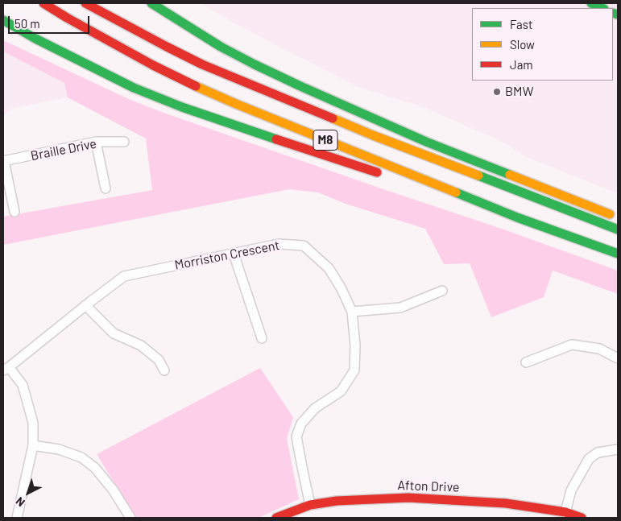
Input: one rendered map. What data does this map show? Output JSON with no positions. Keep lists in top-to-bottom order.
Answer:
{
  "streets": {
    "main road": ["M8", "Afton Drive"],
    "street": ["Braille Drive", "Morriston Crescent"]
  },
  "crossings": [
    ["Morriston Crescent", "Afton Drive"]
  ],
  "places": ["BMW"],
  "legend": ["Fast", "Slow", "Jam"],
  "scale_bar": "50 m",
  "north": "bottom left"
}
